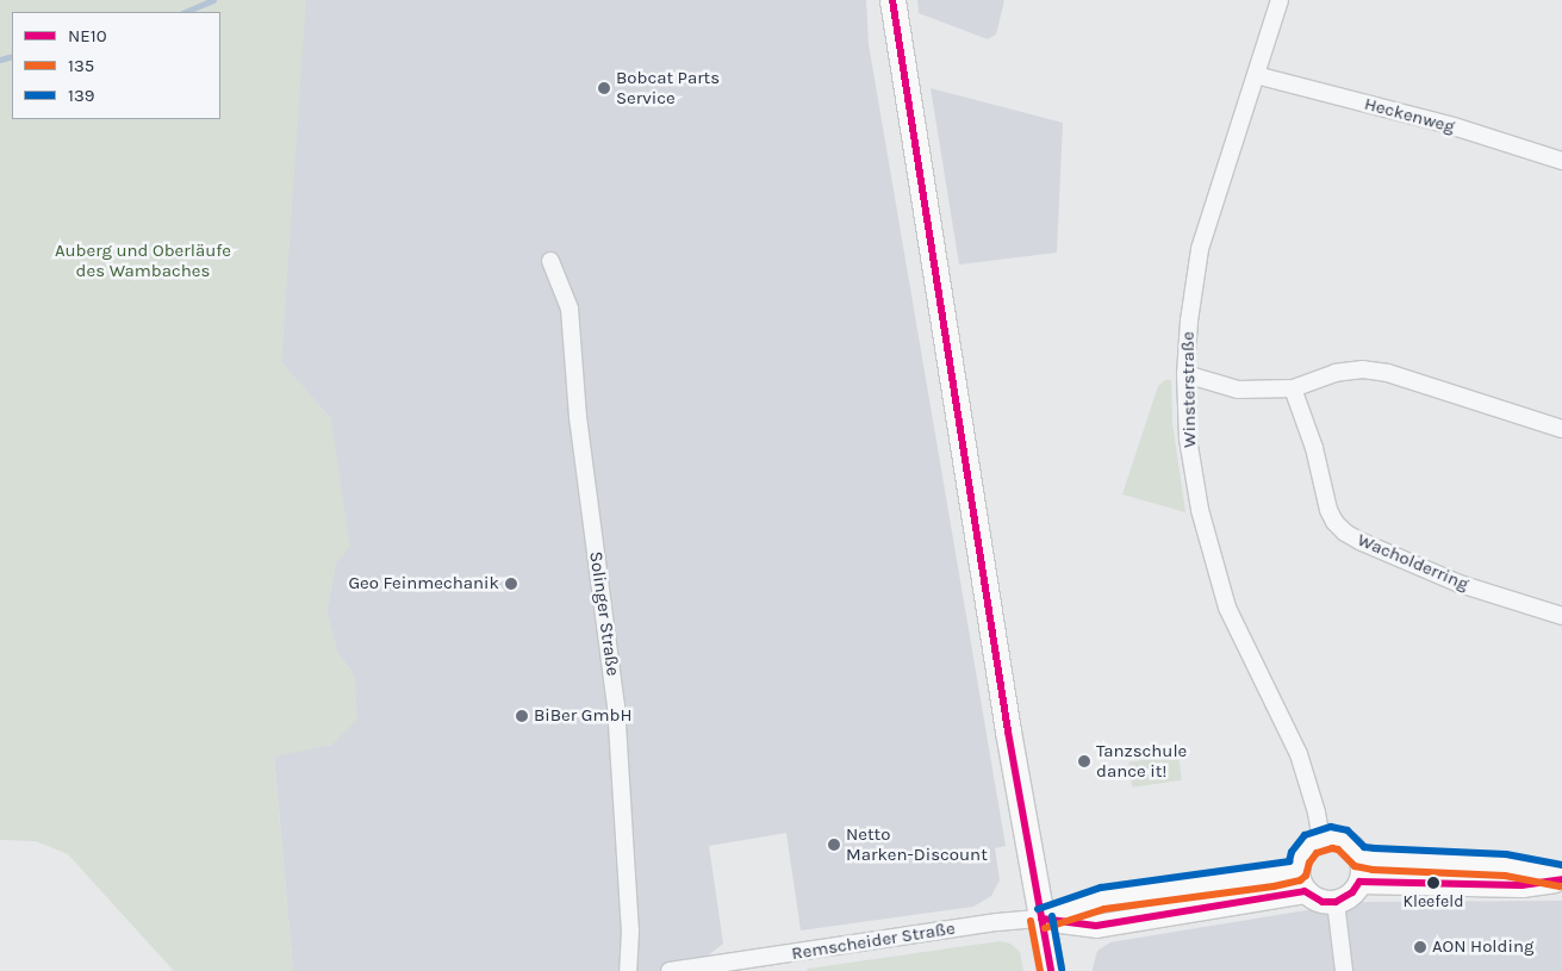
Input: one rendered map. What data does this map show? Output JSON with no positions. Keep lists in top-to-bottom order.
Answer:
{
  "streets": {
    "street": [
      "Heckenweg",
      "Winsterstraße",
      "Wacholderring",
      "Solinger Straße",
      "Remscheider Straße"
    ]
  },
  "crossings": [
    ["Heckenweg", "Winsterstraße"]
  ],
  "parks": ["Auberg und Oberläufe des Wambaches"],
  "places": [
    "Bobcat Parts Service",
    "Geo Feinmechanik",
    "BiBer GmbH",
    "Tanzschule dance it!",
    "Netto Marken-Discount",
    "Kleefeld",
    "AON Holding"
  ],
  "lines": ["transit line NE10", "transit line 139", "transit line 135"],
  "legend": ["NE10", "135", "139"]
}
